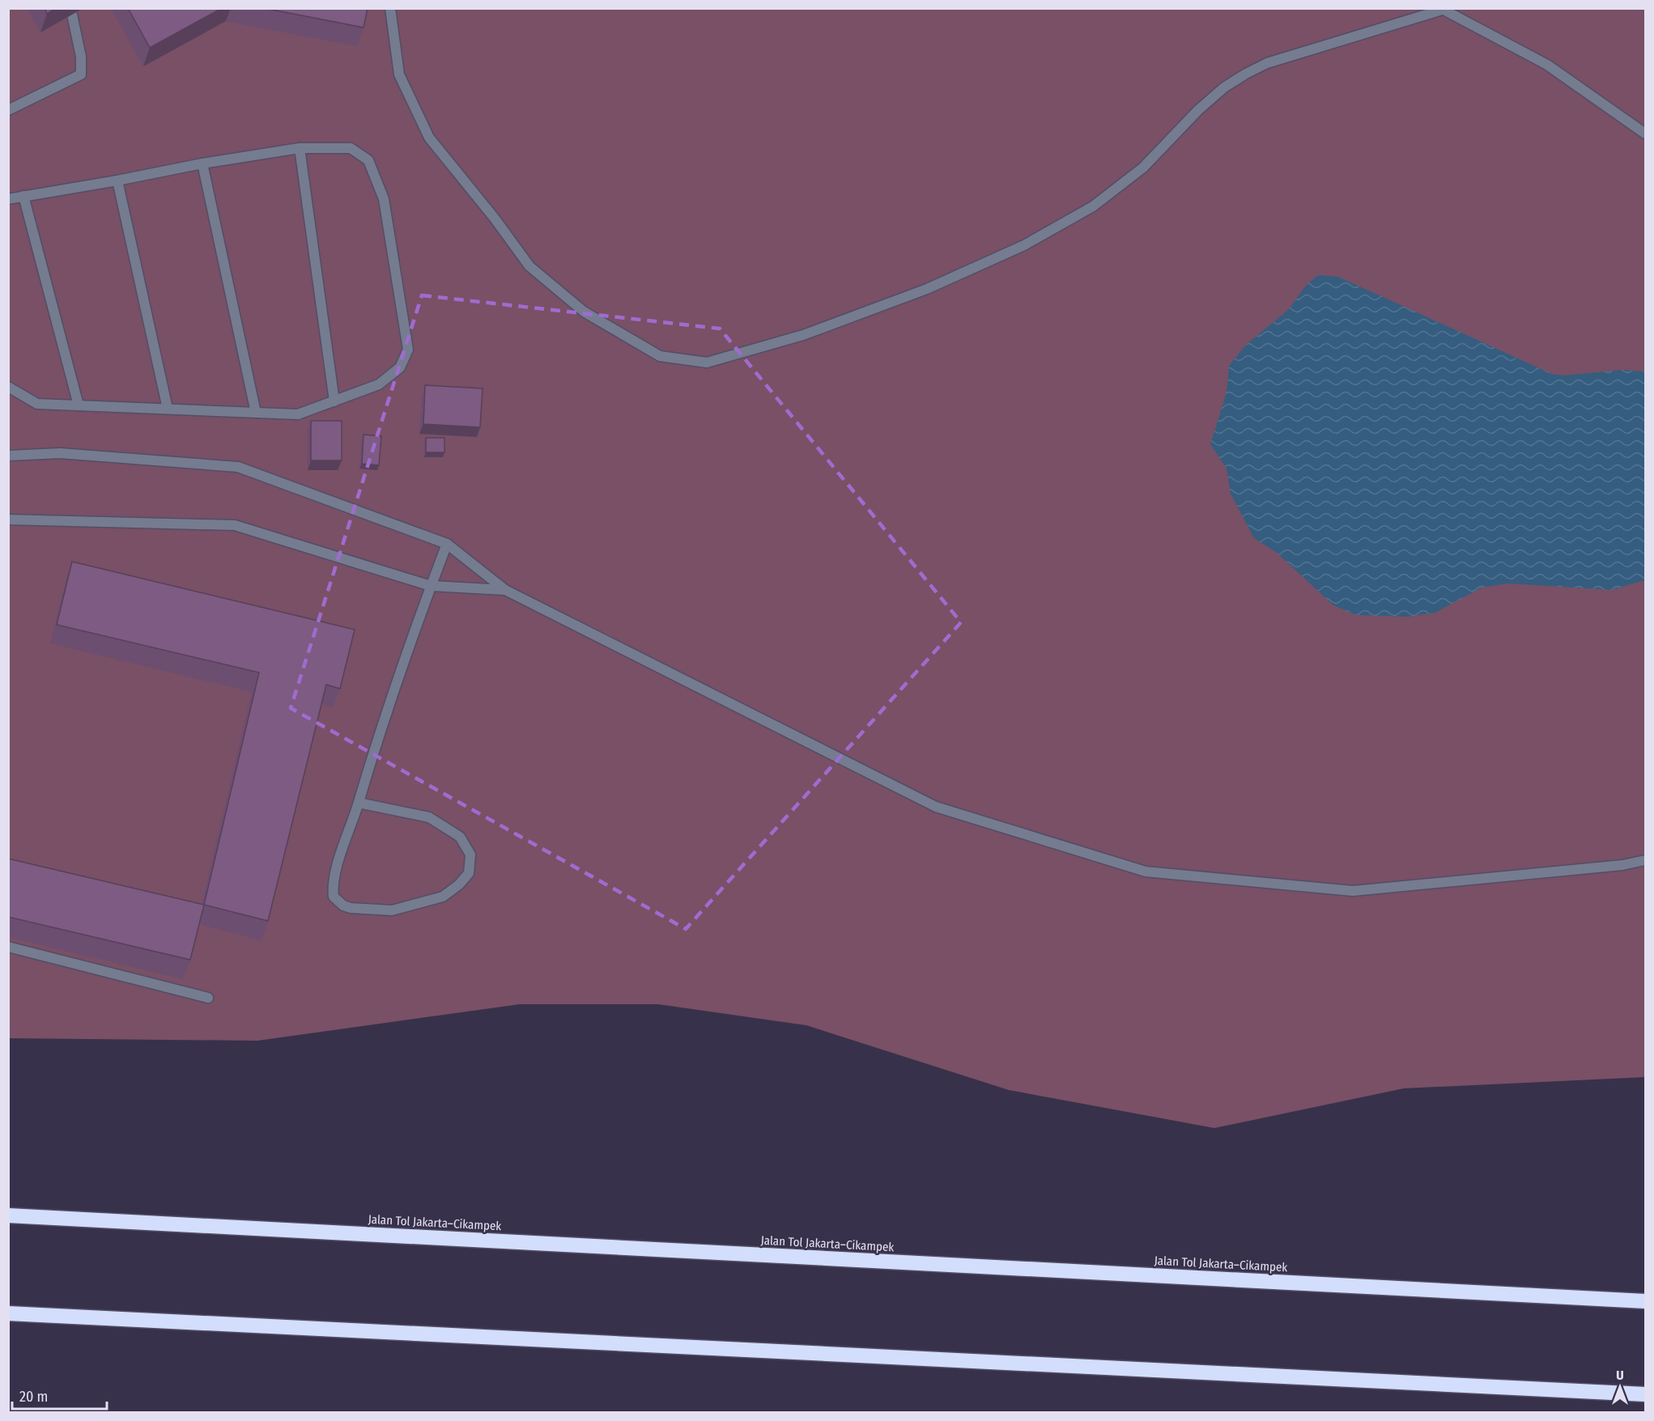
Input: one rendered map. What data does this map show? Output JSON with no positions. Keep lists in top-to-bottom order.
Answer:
{
  "streets": {
    "highway": ["Jalan Tol Jakarta–Cikampek"]
  },
  "scale_bar": "20 m",
  "north": "top"
}
